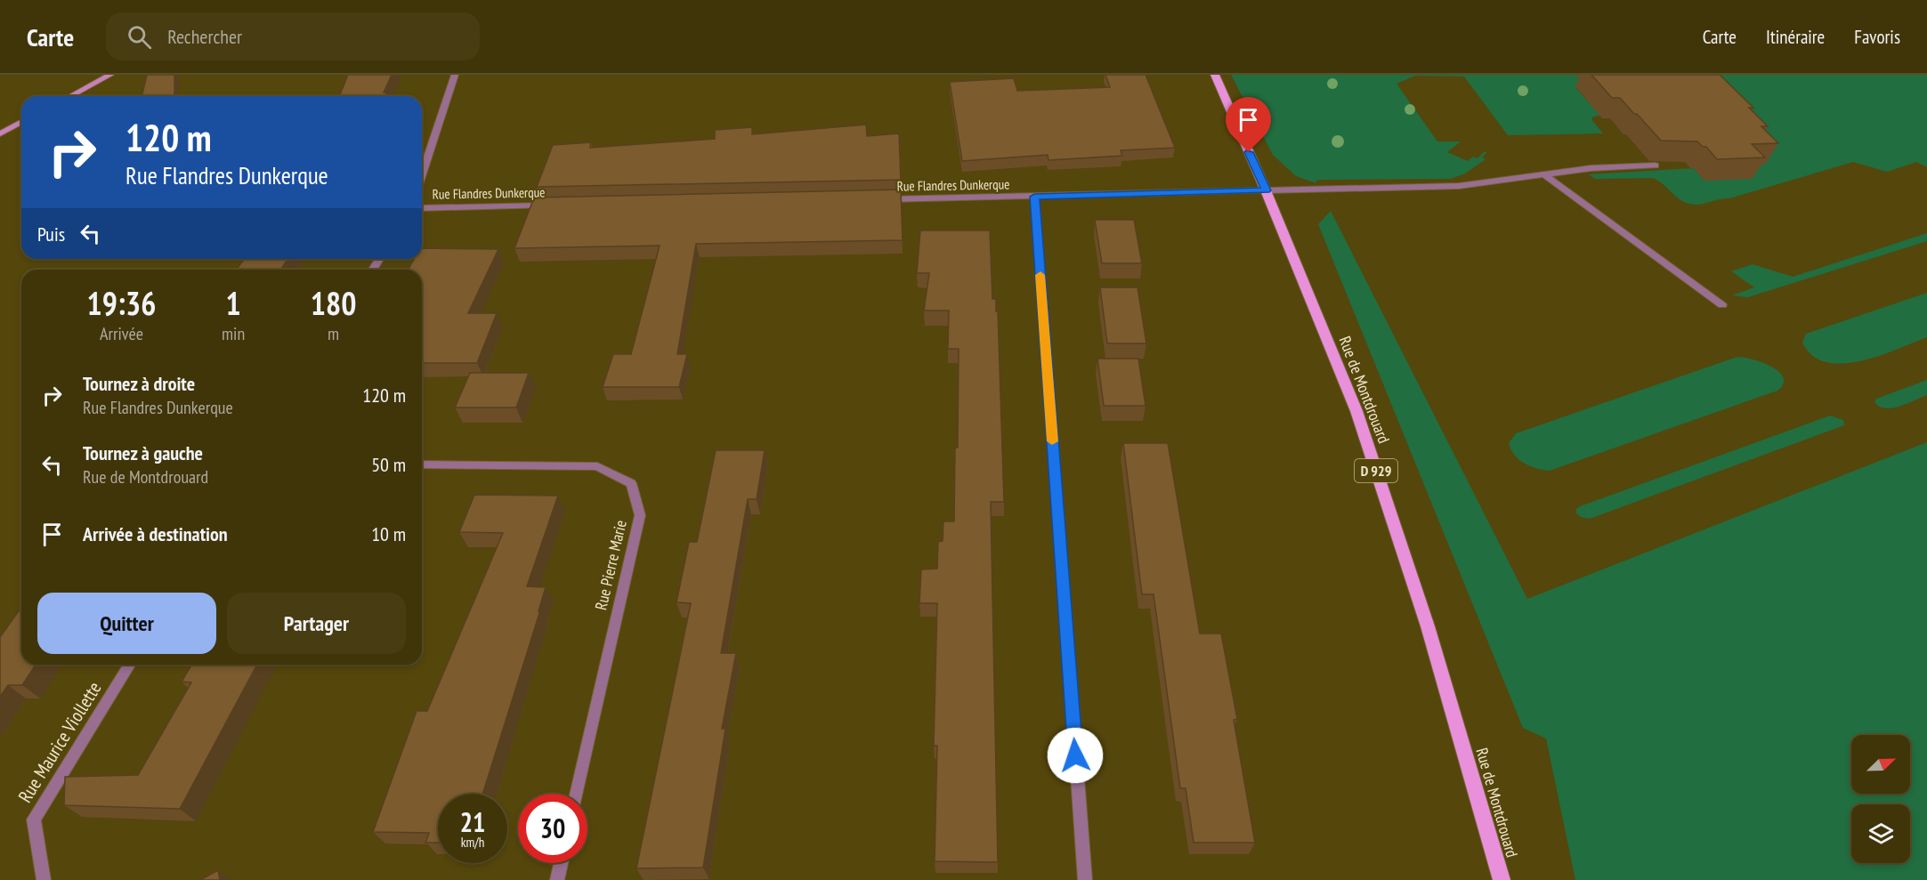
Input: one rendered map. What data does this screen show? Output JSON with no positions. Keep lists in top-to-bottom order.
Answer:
{
  "streets": {
    "main road": ["Rue de Montdrouard", "D 929"],
    "street": ["Rue Flandres Dunkerque", "Rue Pierre Marie", "Rue Maurice Viollette"]
  },
  "crossings": [
    ["Rue Flandres Dunkerque", "Rue de Montdrouard"]
  ],
  "north": "top right",
  "page": {
    "header": "Carte",
    "search": "Rechercher",
    "nav": ["Carte", "Itinéraire", "Favoris"],
    "turn": ["120 m", "Rue Flandres Dunkerque"],
    "then": "Puis",
    "eta": [
      "19:36",
      "Arrivée",
      "1",
      "min",
      "180",
      "m"
    ],
    "list": [
      {
        "name": "Tournez à droite",
        "note": "Rue Flandres Dunkerque",
        "value": "120 m"
      },
      {
        "name": "Tournez à gauche",
        "note": "Rue de Montdrouard",
        "value": "50 m"
      },
      {
        "name": "Arrivée à destination",
        "value": "10 m"
      }
    ],
    "buttons": ["Quitter", "Partager"],
    "speed": "21 km/h",
    "limit": "30"
  }
}
